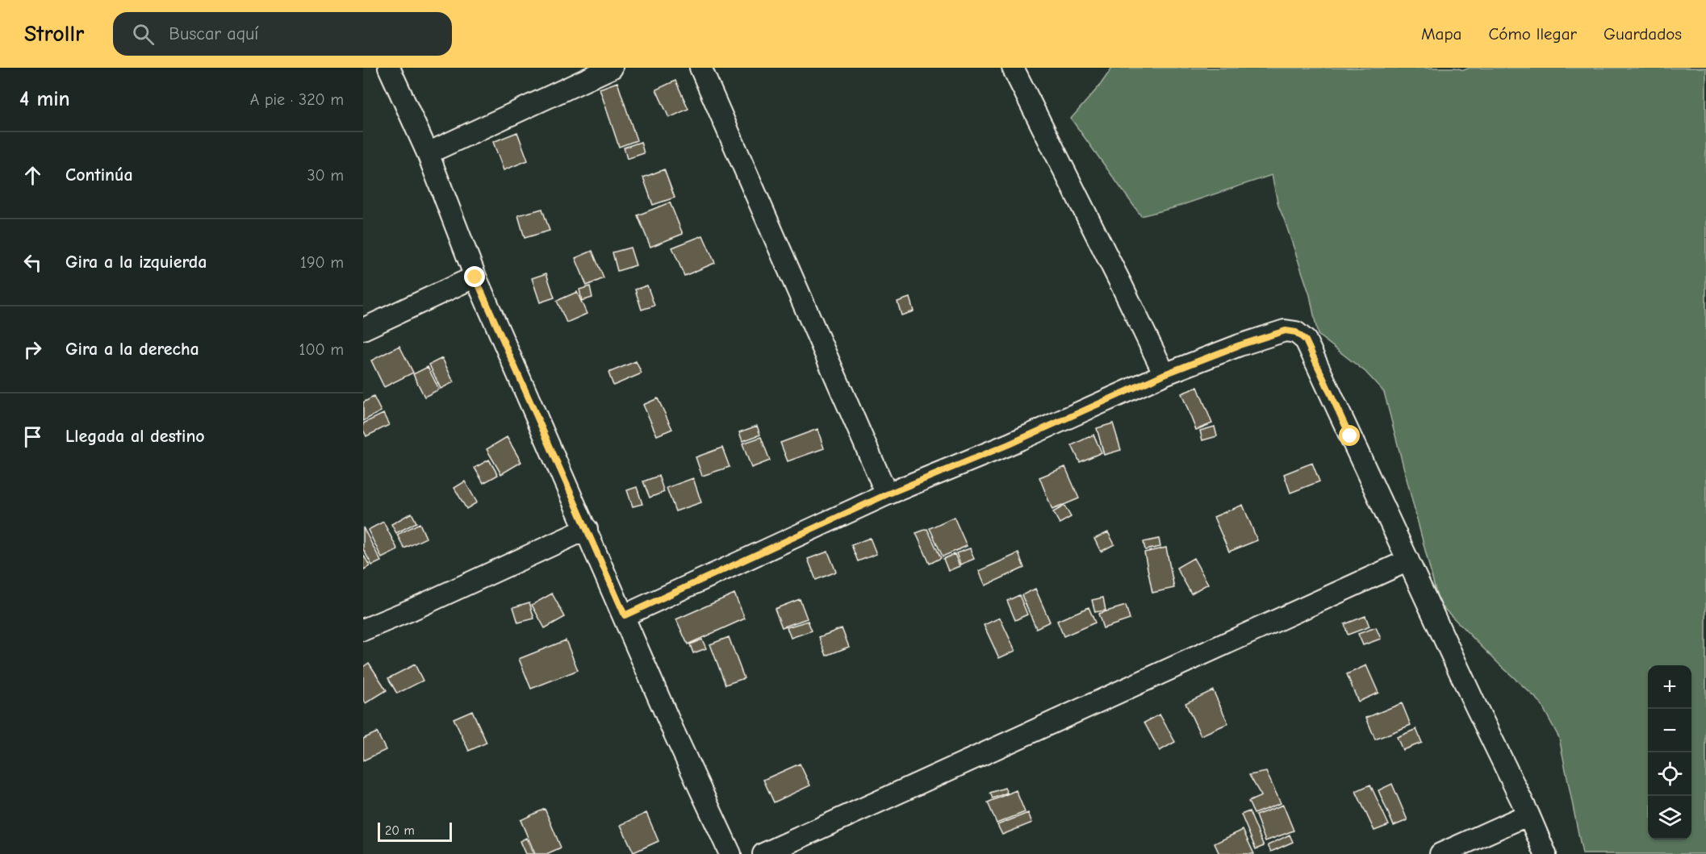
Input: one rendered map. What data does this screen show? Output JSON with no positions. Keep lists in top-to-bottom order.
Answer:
{
  "scale_bar": "20 m",
  "page": {
    "header": "Strollr",
    "search": "Buscar aquí",
    "nav": ["Mapa", "Cómo llegar", "Guardados"],
    "heading": ["4 min", "A pie · 320 m"],
    "list": [
      ["Continúa", "30 m"],
      ["Gira a la izquierda", "190 m"],
      ["Gira a la derecha", "100 m"],
      "Llegada al destino"
    ],
    "map_buttons": ["+", "−"],
    "scale": "20 m"
  }
}
